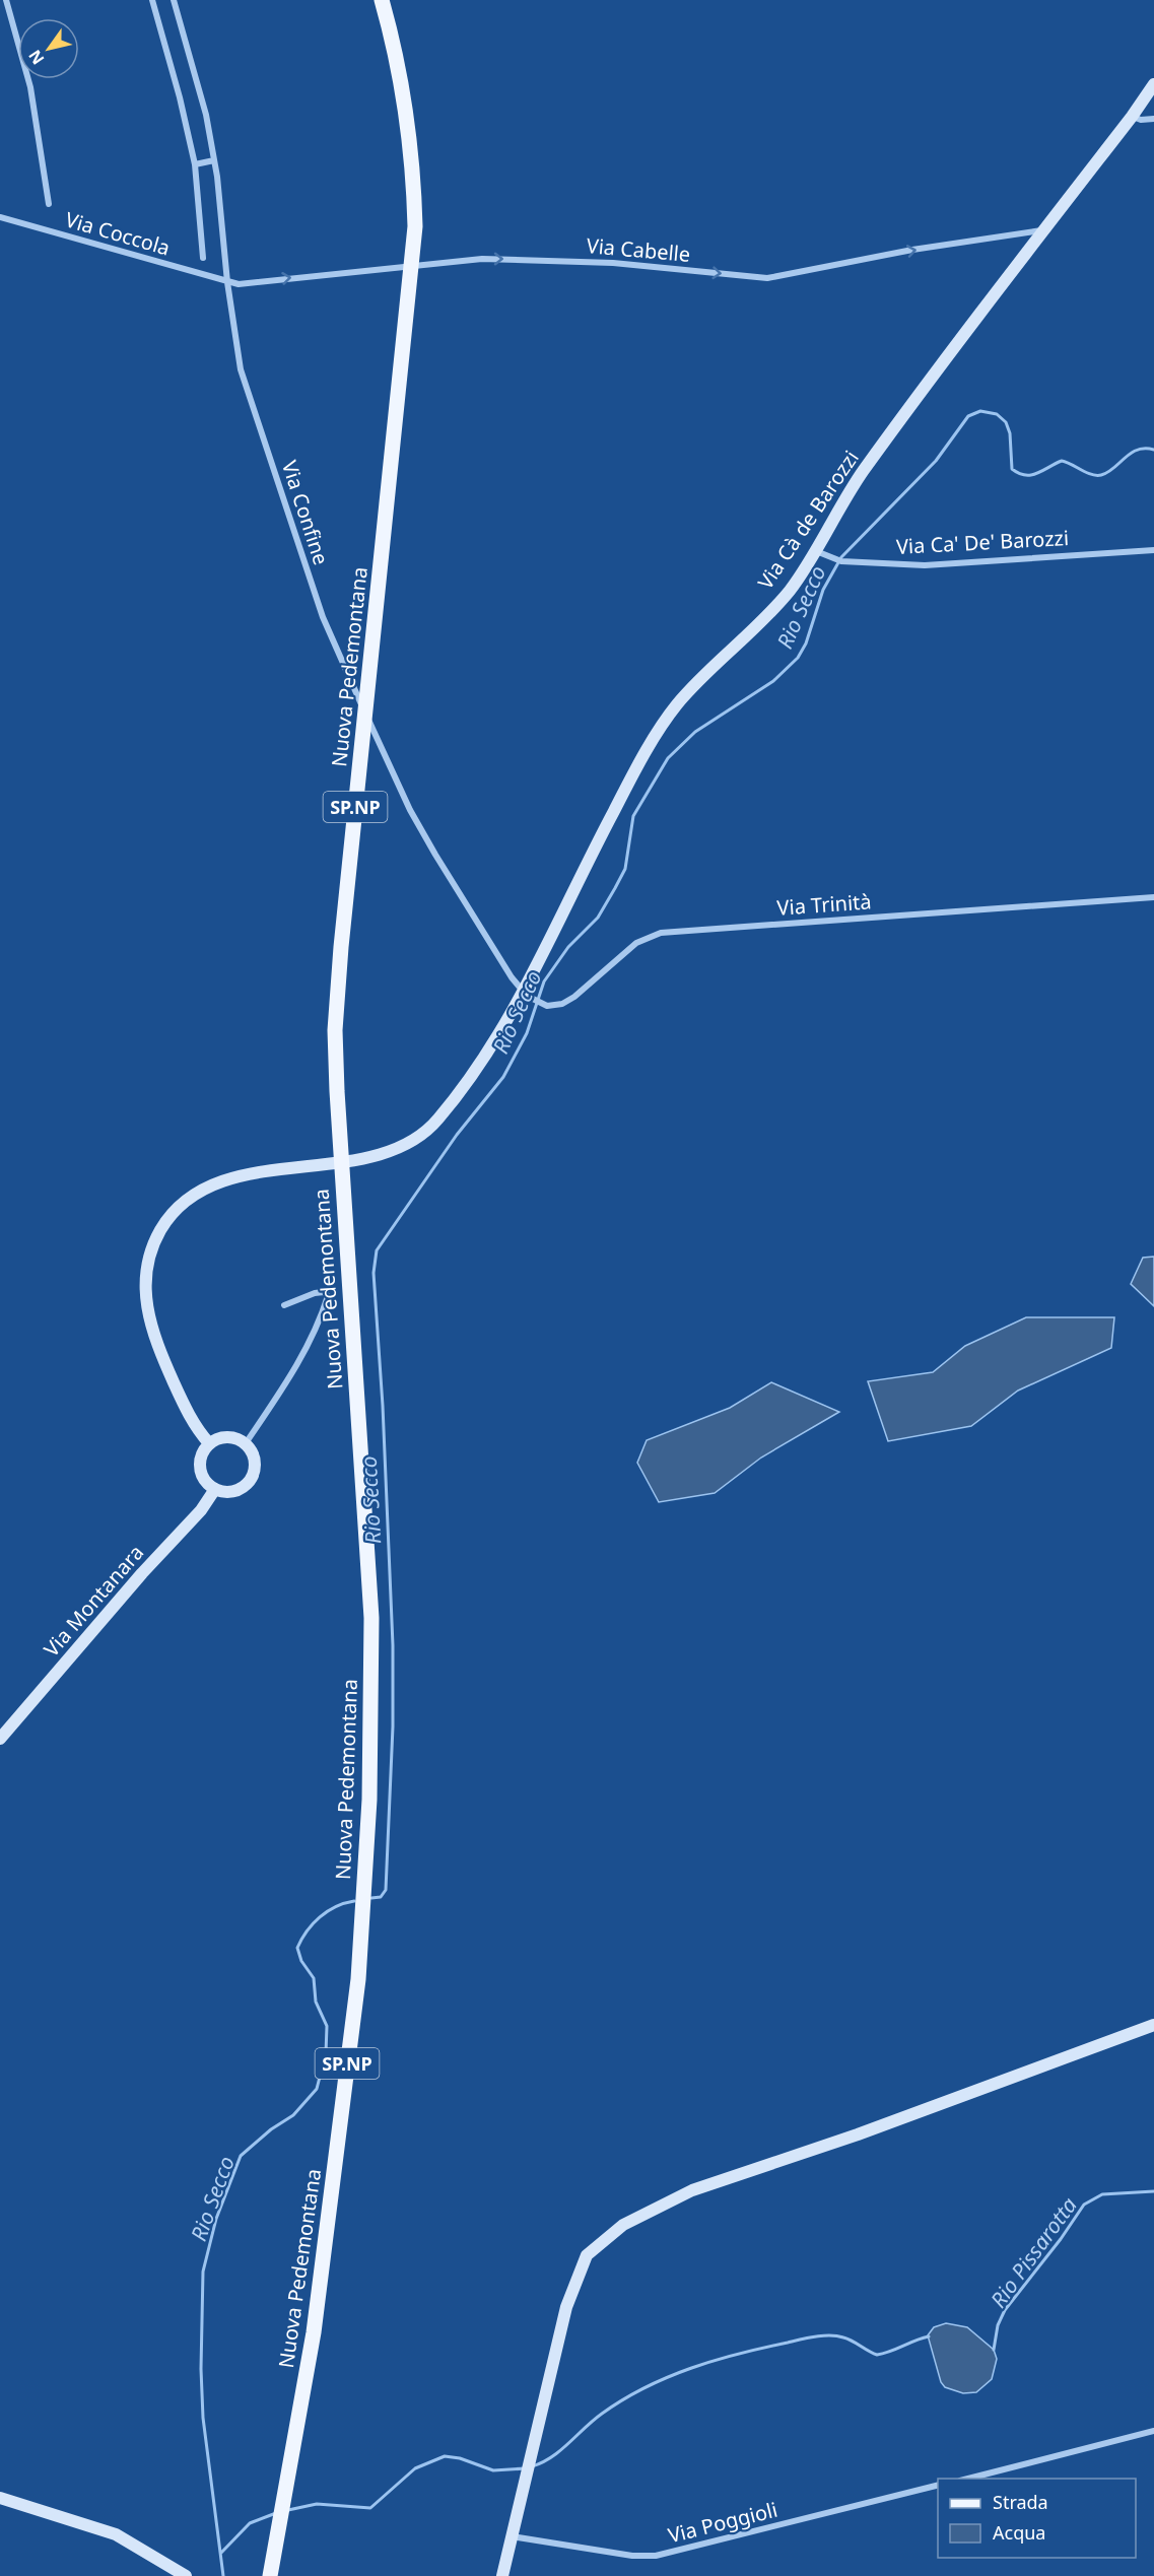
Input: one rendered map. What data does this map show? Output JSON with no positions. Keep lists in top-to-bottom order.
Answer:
{
  "streets": {
    "main road": ["Nuova Pedemontana", "SP.NP"],
    "street": [
      "Via Coccola",
      "Via Cabelle",
      "Via Confine",
      "Via Cà de Barozzi",
      "Via Ca' De' Barozzi",
      "Via Trinità",
      "Via Montanara",
      "Via Poggioli"
    ]
  },
  "crossings": [
    ["Via Coccola", "Via Cabelle"],
    ["Via Coccola", "Via Confine"],
    ["Via Cabelle", "Via Confine"],
    ["Via Cabelle", "Via Cà de Barozzi"],
    ["Via Confine", "Via Cà de Barozzi"],
    ["Via Confine", "Via Trinità"],
    ["Via Cà de Barozzi", "Via Ca' De' Barozzi"],
    ["Via Cà de Barozzi", "Via Trinità"]
  ],
  "one_way": ["Via Cabelle"],
  "water": ["Rio Secco", "Rio Pissarotta"],
  "legend": ["Strada", "Acqua"],
  "north": "bottom left"
}
